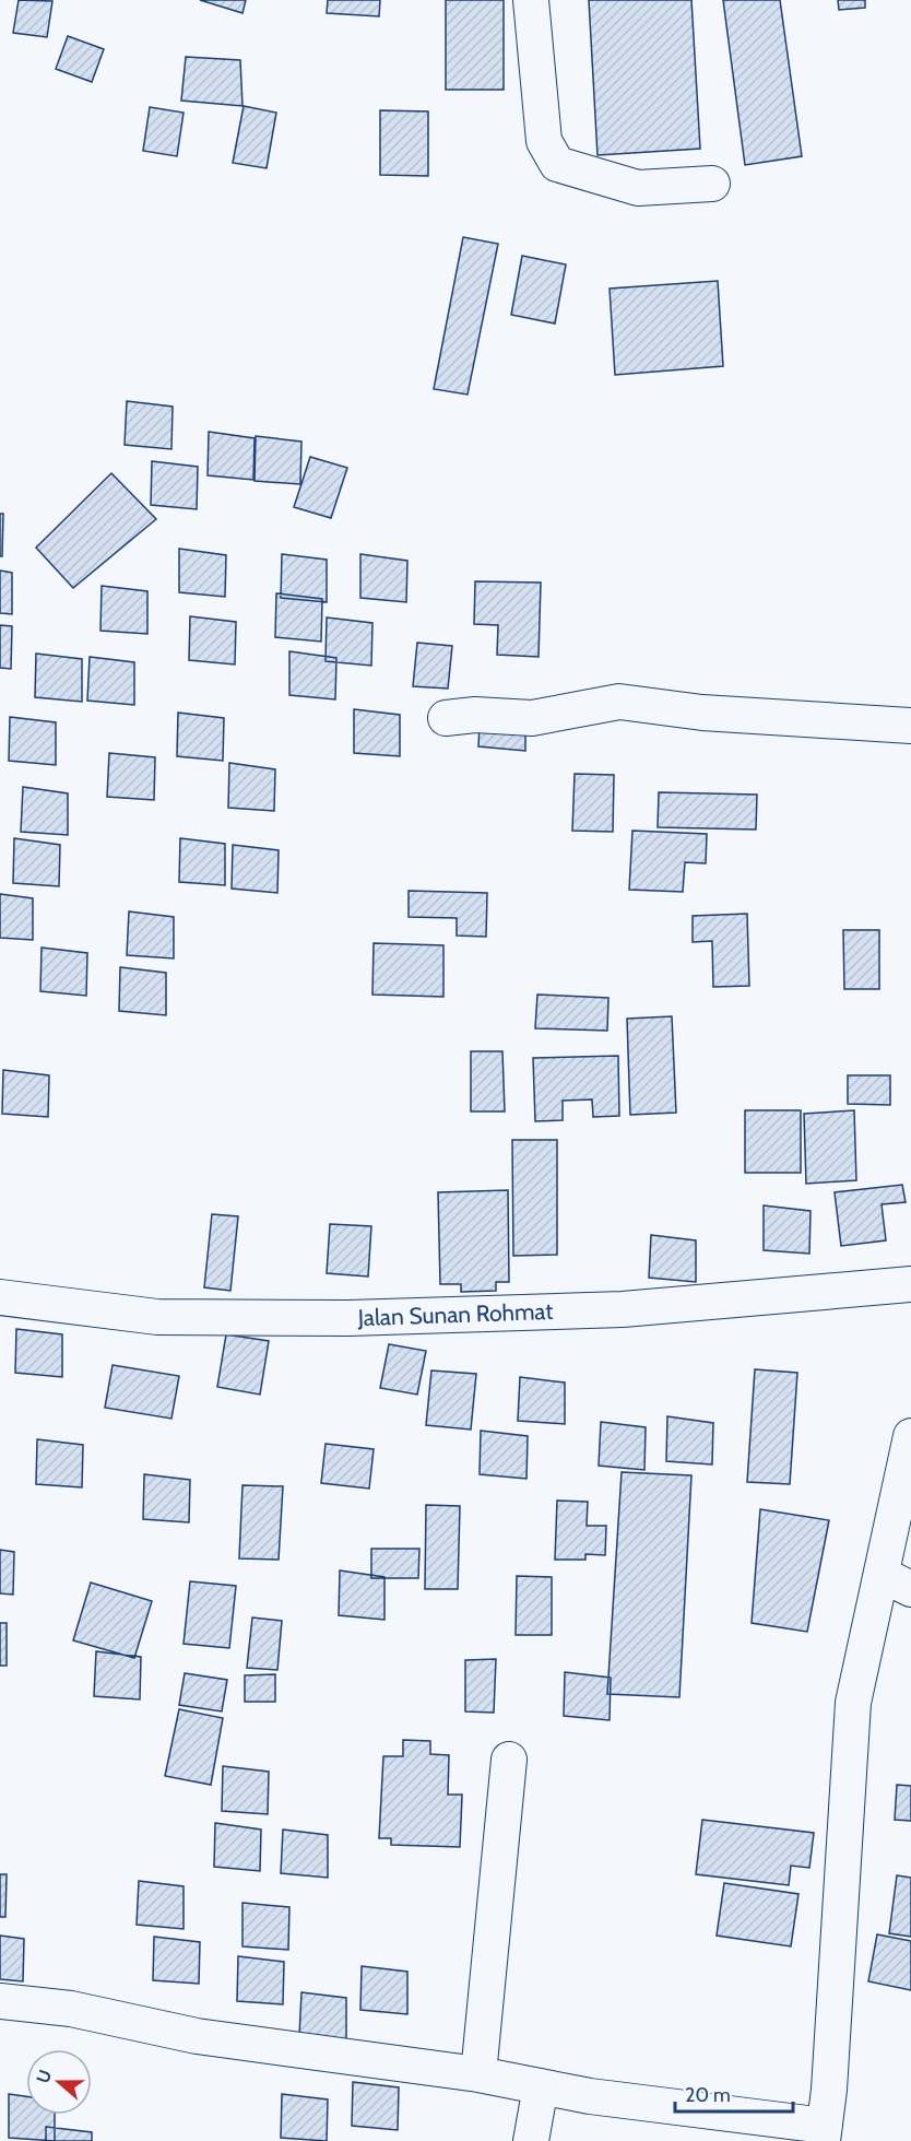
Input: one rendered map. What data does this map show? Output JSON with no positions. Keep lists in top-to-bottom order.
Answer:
{
  "streets": {
    "street": ["Jalan Sunan Rohmat"]
  },
  "scale_bar": "20 m",
  "north": "left"
}
